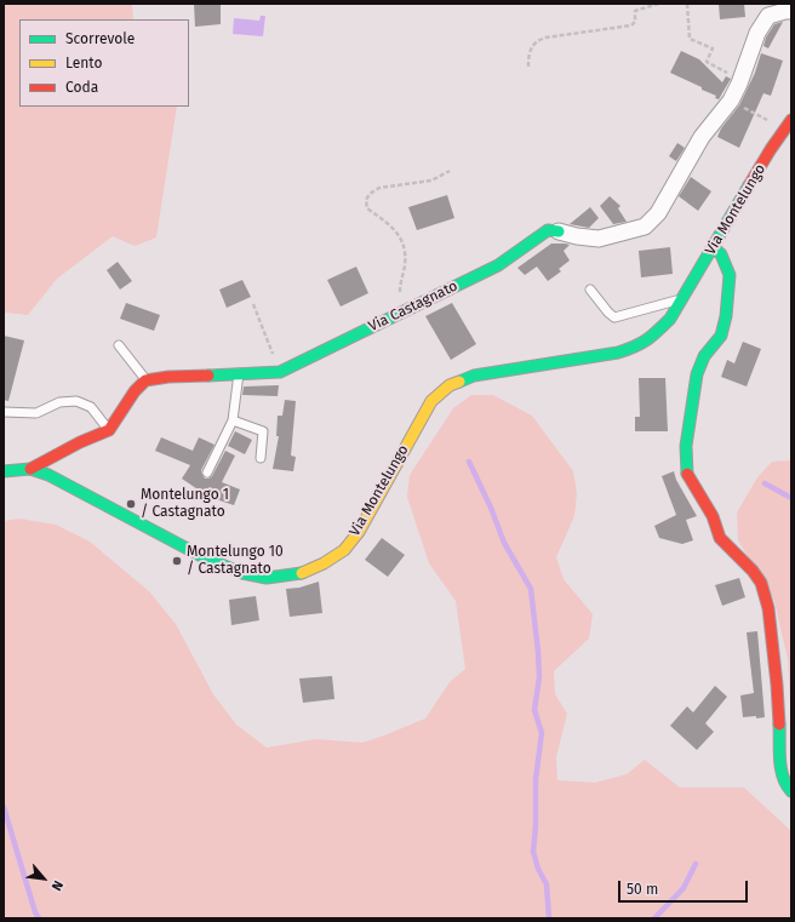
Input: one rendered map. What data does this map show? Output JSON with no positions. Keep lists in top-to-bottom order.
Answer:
{
  "streets": {
    "street": ["Via Montelungo", "Via Castagnato"]
  },
  "places": ["Montelungo 1 / Castagnato", "Montelungo 10 / Castagnato"],
  "legend": ["Scorrevole", "Lento", "Coda"],
  "scale_bar": "50 m",
  "north": "bottom right"
}
